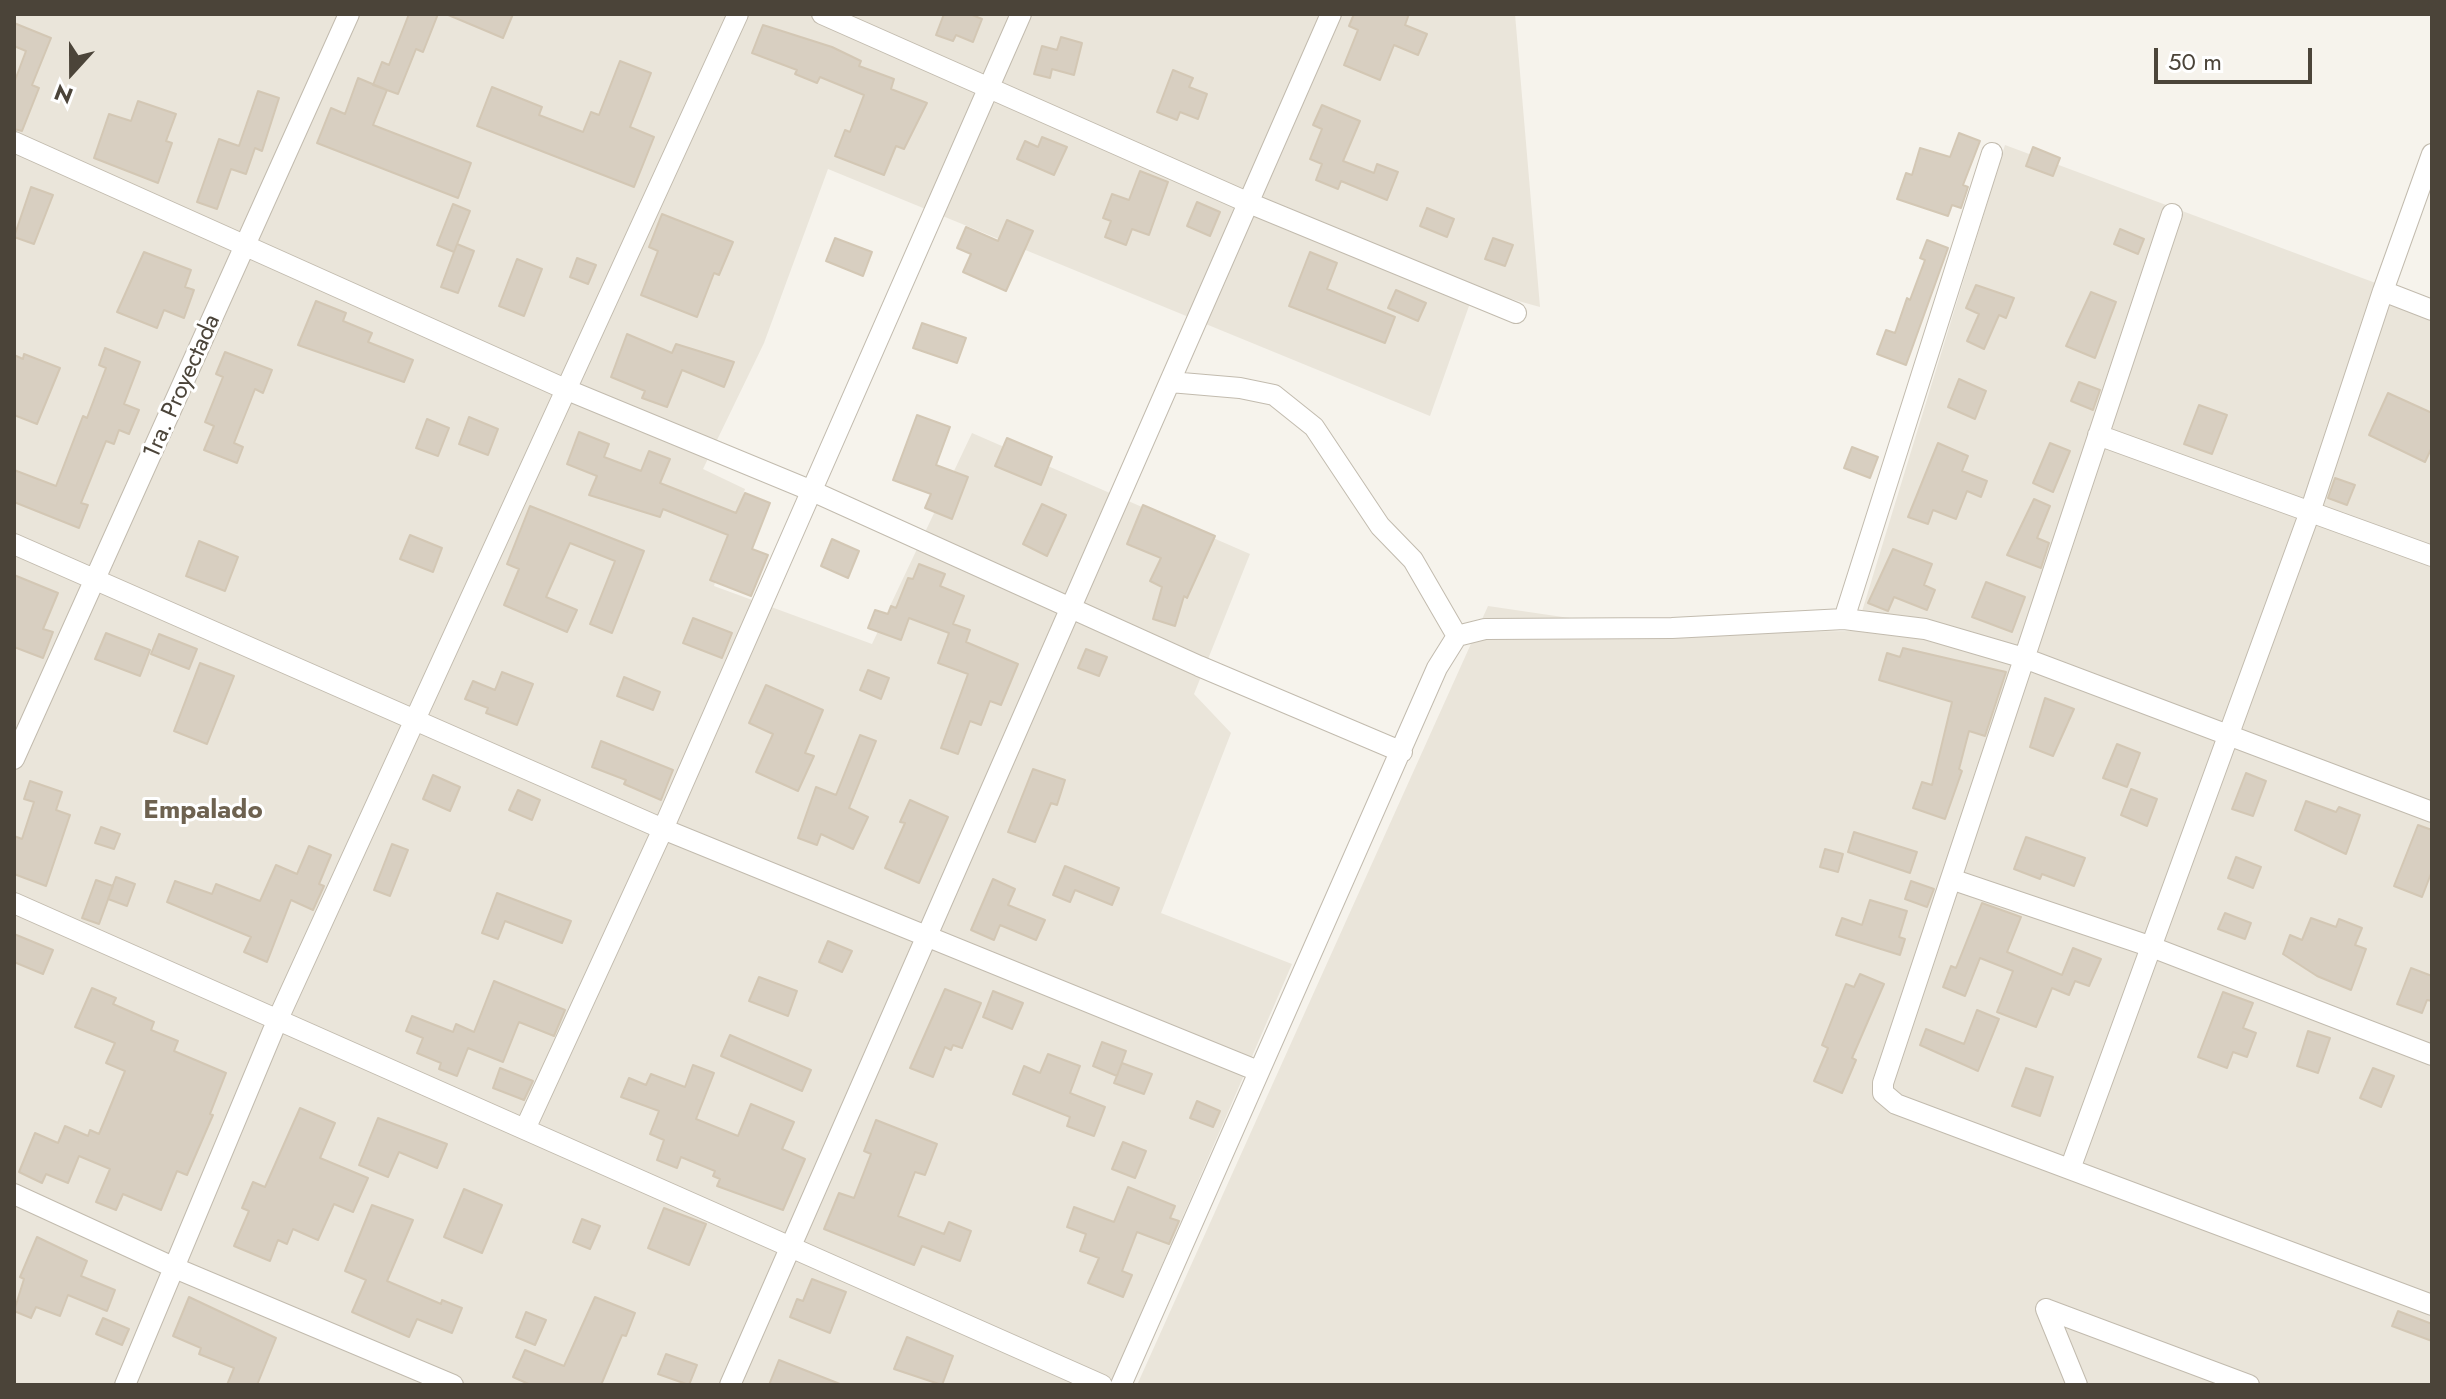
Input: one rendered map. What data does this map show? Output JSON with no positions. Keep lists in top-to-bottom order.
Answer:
{
  "streets": {
    "street": ["1ra. Proyectada"]
  },
  "districts": ["Empalado"],
  "scale_bar": "50 m",
  "north": "bottom"
}
